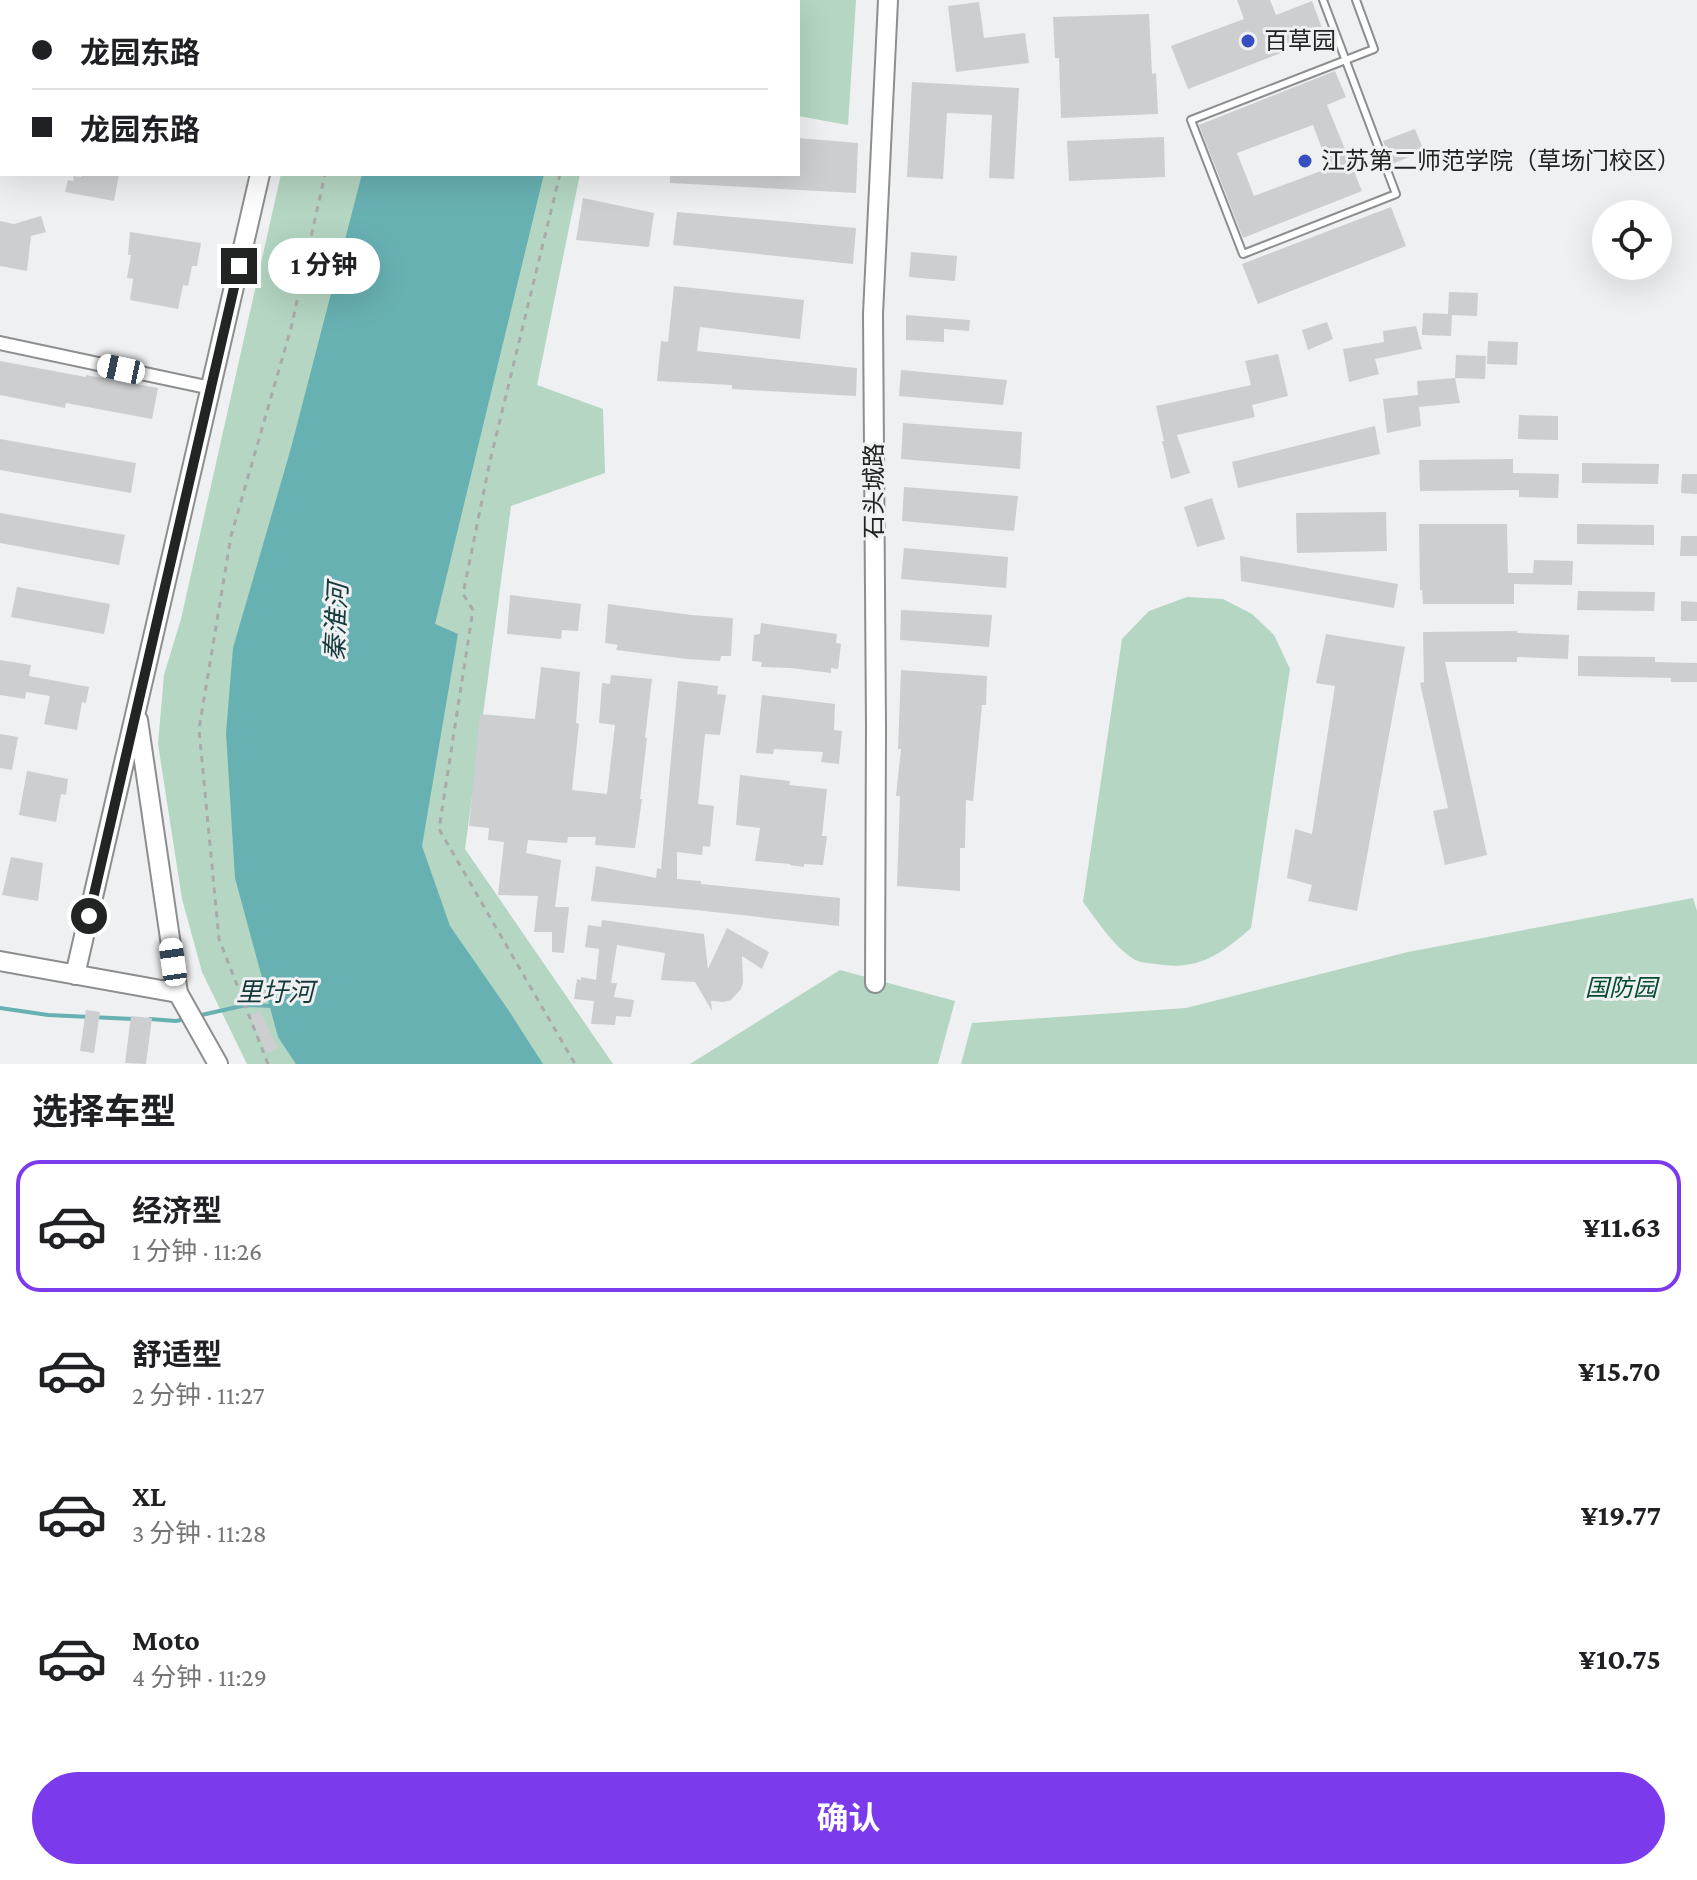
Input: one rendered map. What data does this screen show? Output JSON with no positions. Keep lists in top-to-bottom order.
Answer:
{
  "streets": {
    "street": ["石头城路"]
  },
  "water": ["秦淮河", "里圩河"],
  "parks": ["国防园"],
  "places": ["百草园", "江苏第二师范学院（草场门校区）"],
  "page": {
    "banner": ["龙园东路", "龙园东路"],
    "bubble": "1 分钟",
    "heading": "选择车型",
    "list": [
      {
        "name": "经济型",
        "note": "1 分钟 · 11:26",
        "value": "¥11.63"
      },
      {
        "name": "舒适型",
        "note": "2 分钟 · 11:27",
        "value": "¥15.70"
      },
      {
        "name": "XL",
        "note": "3 分钟 · 11:28",
        "value": "¥19.77"
      },
      {
        "name": "Moto",
        "note": "4 分钟 · 11:29",
        "value": "¥10.75"
      }
    ],
    "buttons": "确认"
  }
}
